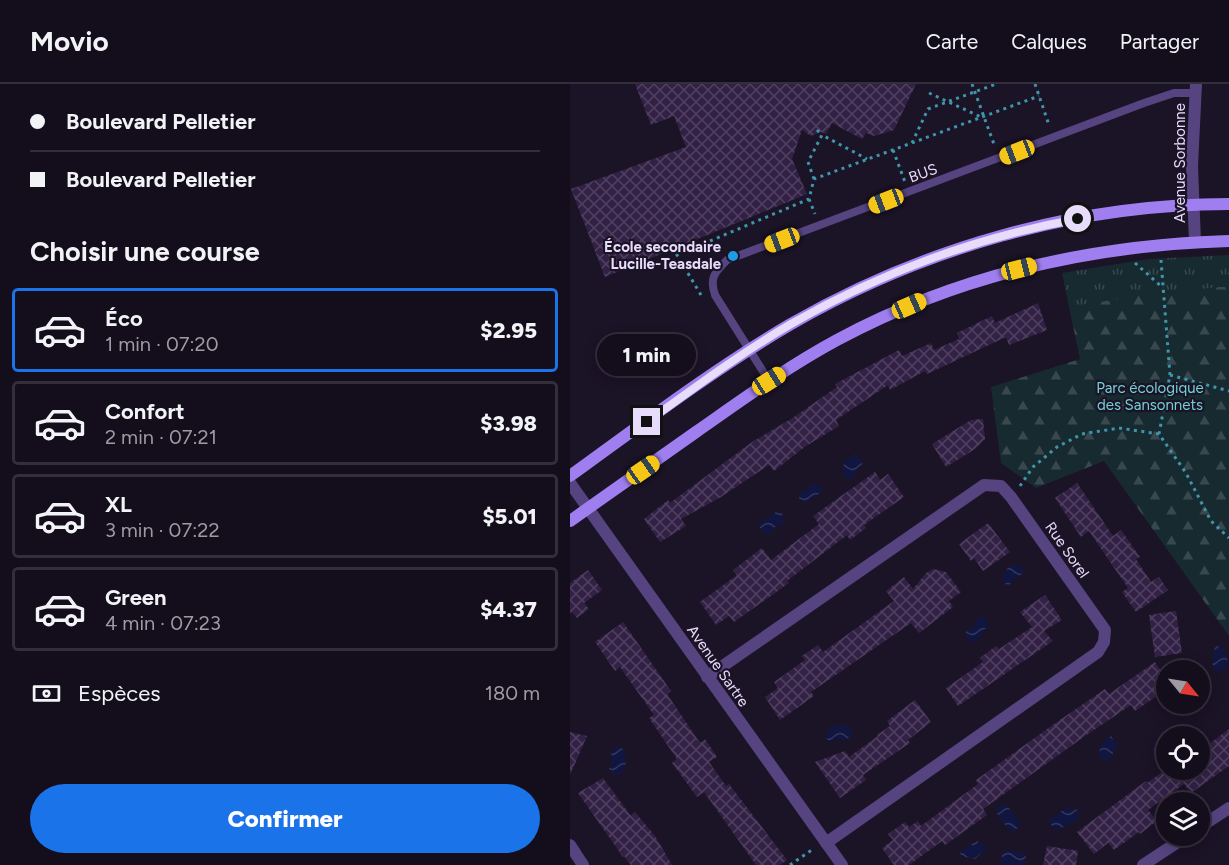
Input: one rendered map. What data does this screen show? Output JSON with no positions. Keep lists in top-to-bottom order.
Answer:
{
  "streets": {
    "street": ["Avenue Sorbonne", "Rue Sorel", "Avenue Sartre"],
    "lane": ["BUS"]
  },
  "crossings": [
    ["Avenue Sorbonne", "BUS"],
    ["Rue Sorel", "Avenue Sartre"]
  ],
  "parks": ["Parc écologique des Sansonnets"],
  "places": ["École secondaire Lucille-Teasdale"],
  "north": "bottom right",
  "page": {
    "header": "Movio",
    "nav": ["Carte", "Calques", "Partager"],
    "banner": ["Boulevard Pelletier", "Boulevard Pelletier"],
    "heading": "Choisir une course",
    "list": [
      {
        "name": "Éco",
        "note": "1 min · 07:20",
        "value": "$2.95"
      },
      {
        "name": "Confort",
        "note": "2 min · 07:21",
        "value": "$3.98"
      },
      {
        "name": "XL",
        "note": "3 min · 07:22",
        "value": "$5.01"
      },
      {
        "name": "Green",
        "note": "4 min · 07:23",
        "value": "$4.37"
      }
    ],
    "bubble": "1 min",
    "pay": ["Espèces", "180 m"],
    "buttons": "Confirmer"
  }
}
